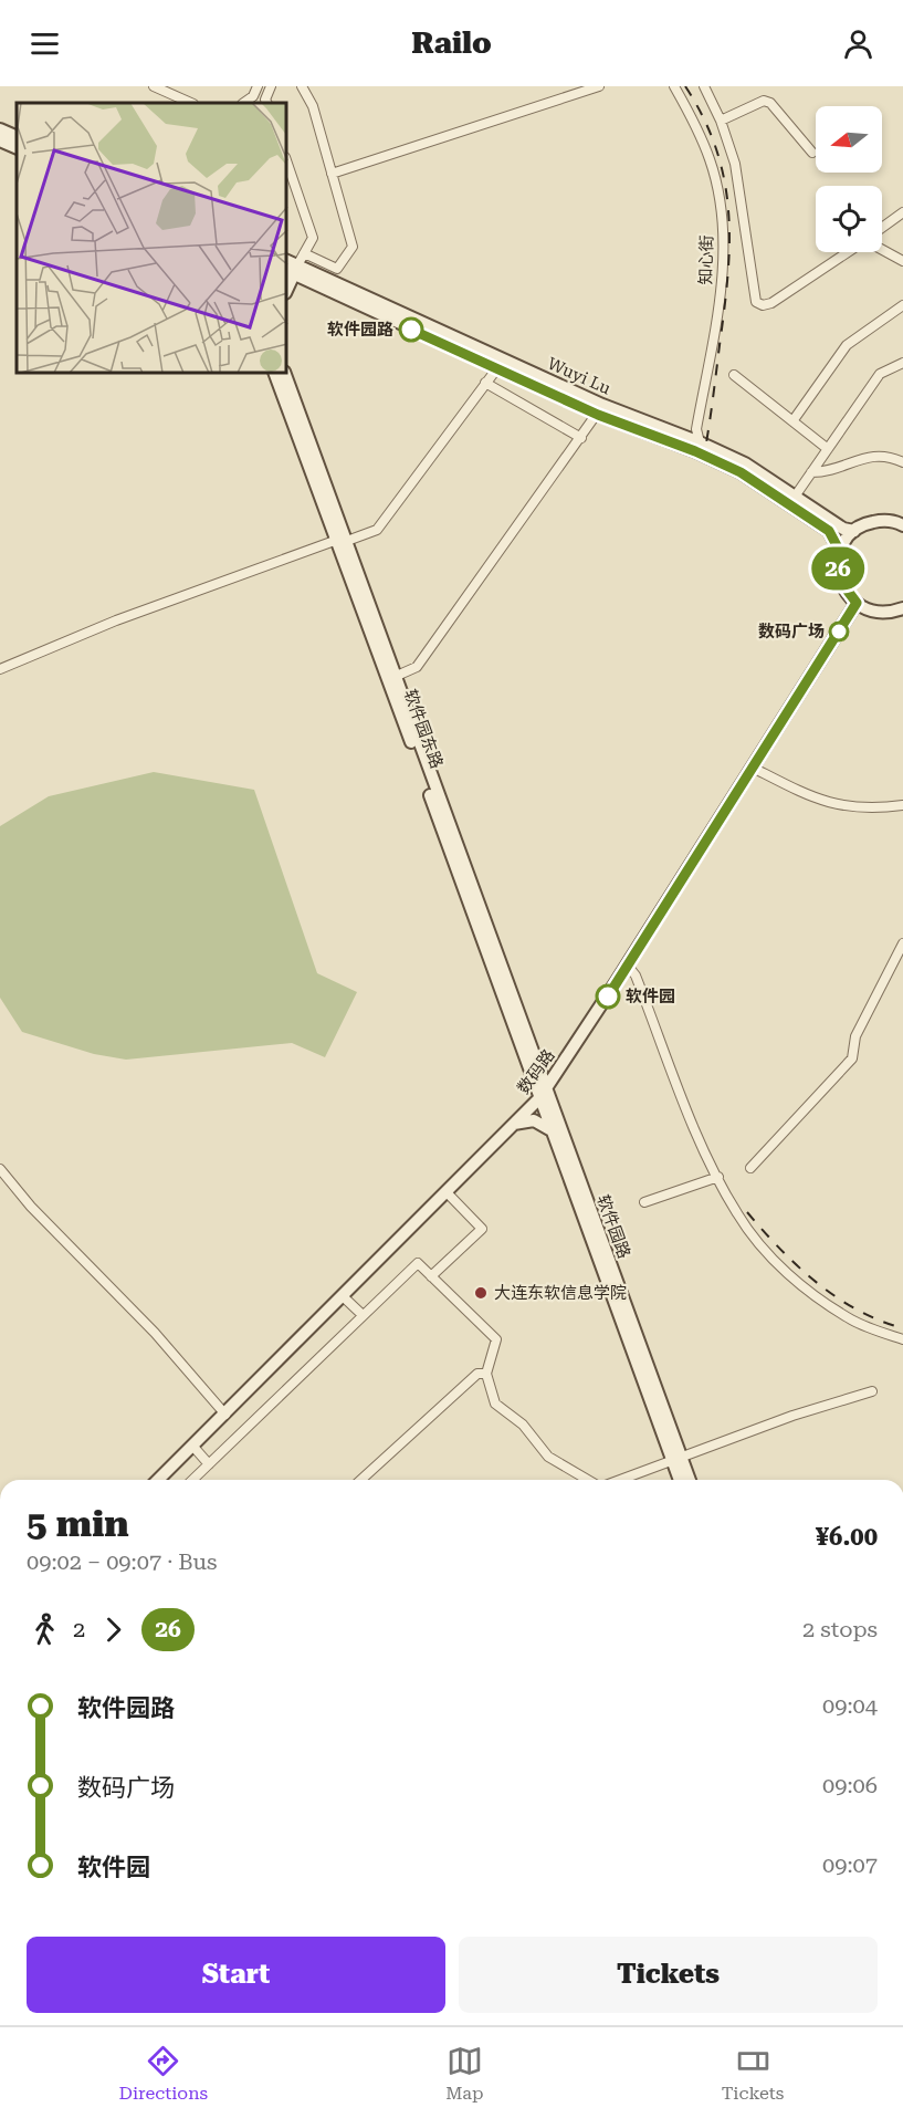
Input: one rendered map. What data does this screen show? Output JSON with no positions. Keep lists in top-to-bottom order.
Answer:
{
  "streets": {
    "main road": [
      "Wuyi Lu",
      "软件园东路",
      "数码路",
      "软件园路"
    ],
    "street": ["知心街"]
  },
  "crossings": [
    ["知心街", "Wuyi Lu"],
    ["软件园东路", "数码路"],
    ["软件园东路", "软件园路"],
    ["数码路", "软件园路"]
  ],
  "places": [
    "软件园路",
    "数码广场",
    "软件园",
    "大连东软信息学院"
  ],
  "lines": ["bus line 26"],
  "north": "left",
  "page": {
    "header": "Railo",
    "on_map": "26",
    "heading": ["5 min", "09:02 – 09:07 · Bus", "¥6.00"],
    "legs": ["2", "26", "2 stops"],
    "list": [
      {
        "name": "软件园路",
        "value": "09:04"
      },
      {
        "name": "数码广场",
        "value": "09:06"
      },
      {
        "name": "软件园",
        "value": "09:07"
      }
    ],
    "buttons": ["Start", "Tickets"],
    "tabs": ["Directions", "Map", "Tickets"]
  }
}
